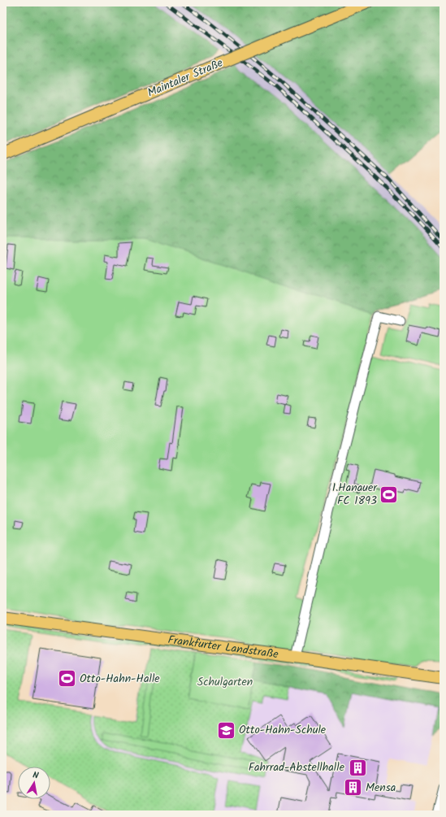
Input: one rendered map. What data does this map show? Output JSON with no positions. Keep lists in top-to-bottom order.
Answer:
{
  "streets": {
    "main road": ["Maintaler Straße", "Frankfurter Landstraße"]
  },
  "parks": ["Schulgarten"],
  "places": {
    "sports": ["1.Hanauer FC 1893", "Otto-Hahn-Halle"],
    "school or university": ["Otto-Hahn-Schule"],
    "building": ["Fahrrad-Abstellhalle", "Mensa"]
  },
  "north": "top"
}
